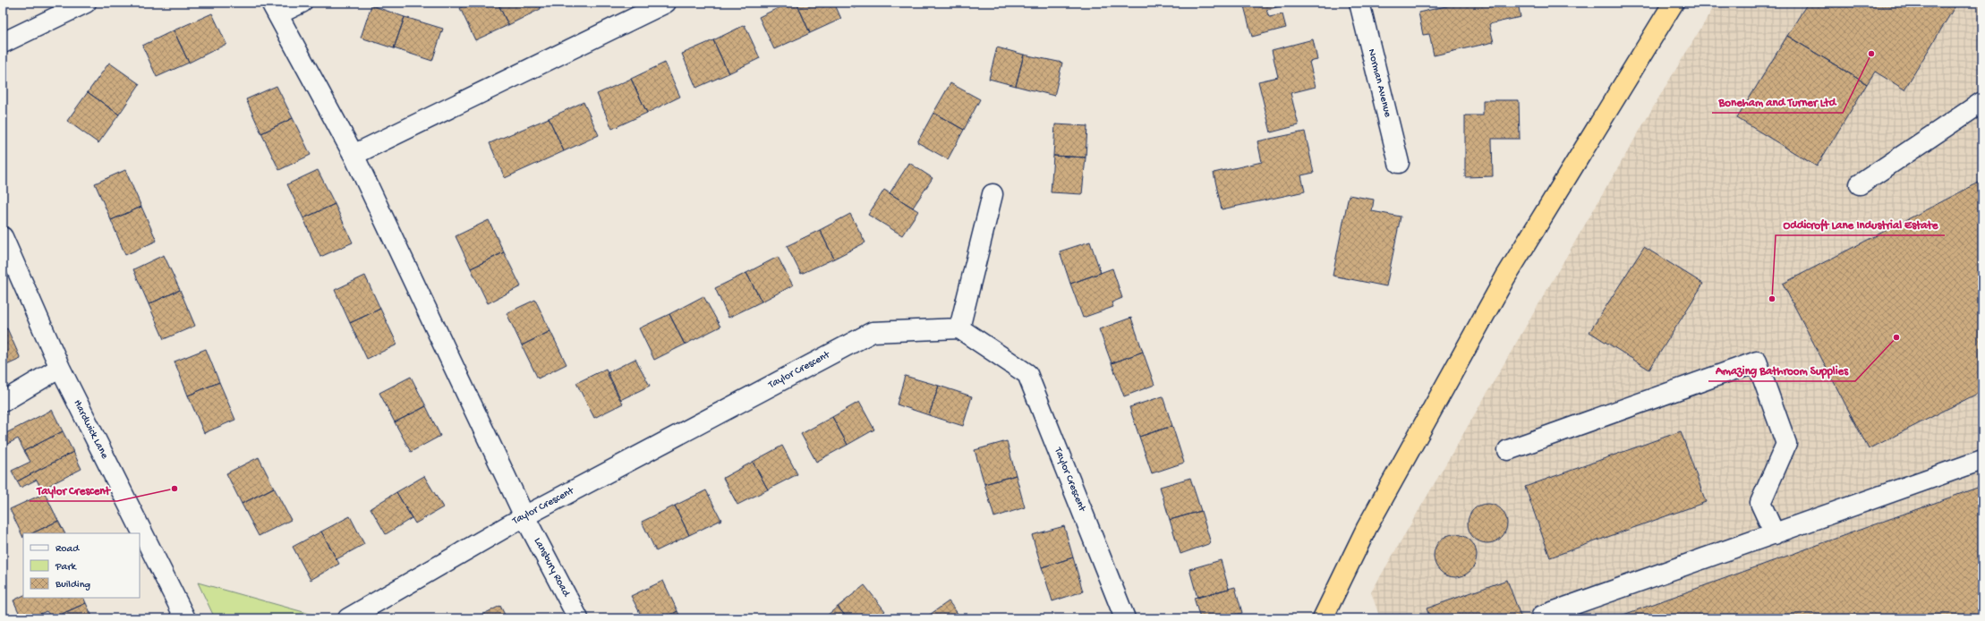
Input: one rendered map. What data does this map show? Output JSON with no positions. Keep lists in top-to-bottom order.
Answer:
{
  "streets": {
    "street": [
      "Norman Avenue",
      "Taylor Crescent",
      "Hardwick Lane",
      "Lansbury Road"
    ]
  },
  "crossings": [
    ["Taylor Crescent", "Lansbury Road"]
  ],
  "places": [
    "Boneham and Turner Ltd",
    "Oddicroft Lane Industrial Estate",
    "Amazing Bathroom Supplies",
    "Taylor Crescent"
  ],
  "legend": ["Road", "Park", "Building"]
}
